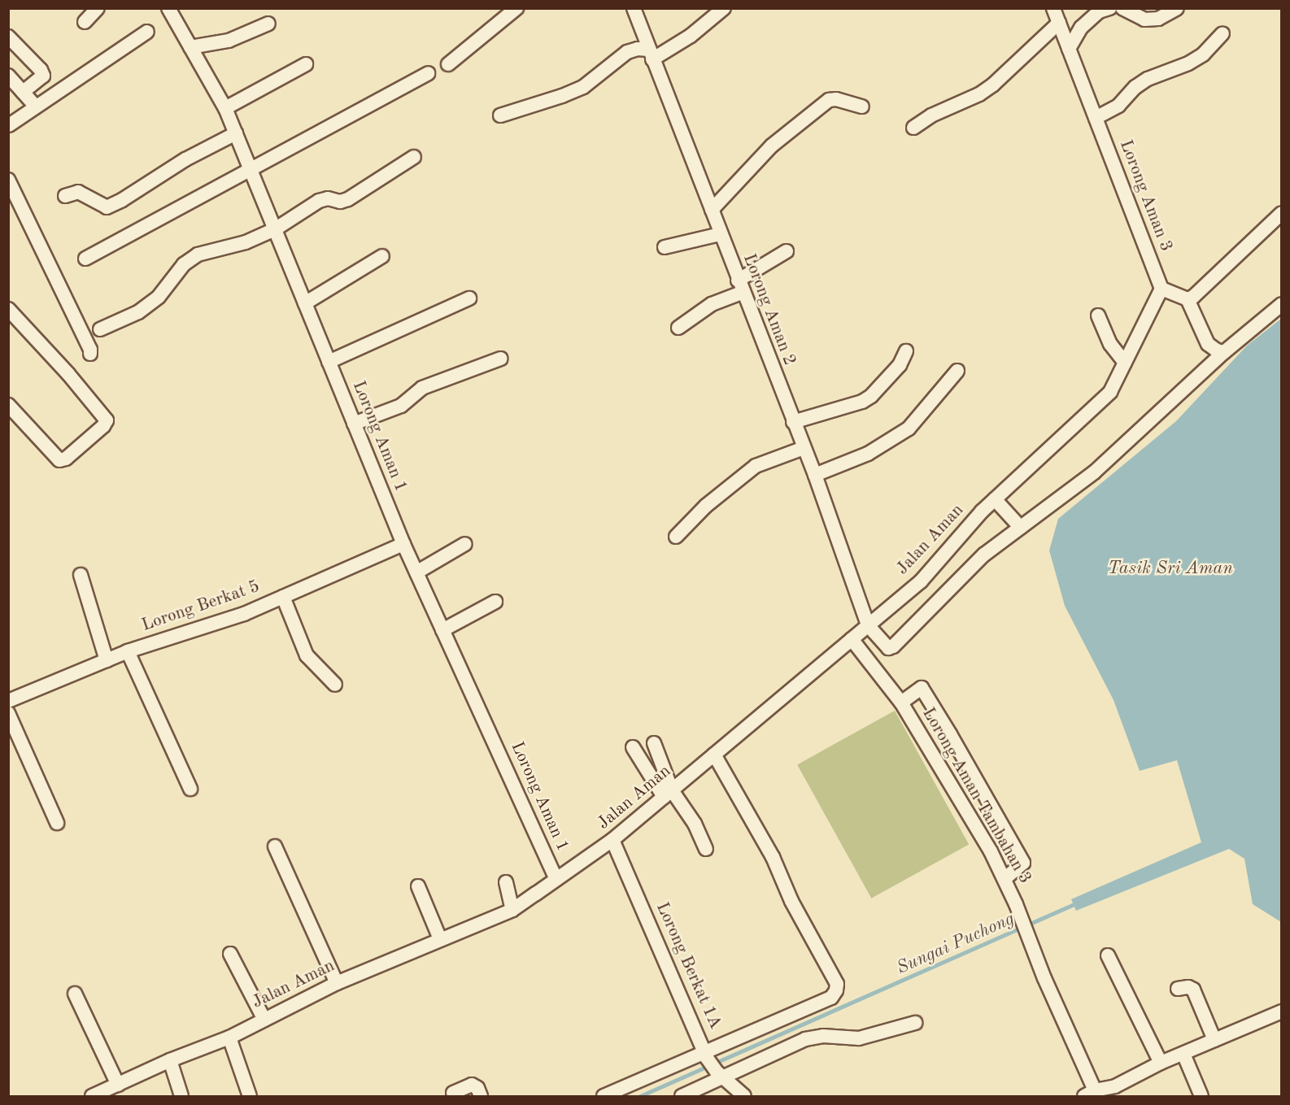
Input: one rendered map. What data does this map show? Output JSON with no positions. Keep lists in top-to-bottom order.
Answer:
{
  "streets": {
    "street": [
      "Lorong Aman 3",
      "Lorong Aman 2",
      "Lorong Aman 1",
      "Jalan Aman",
      "Lorong Berkat 5",
      "Lorong Aman Tambahan 3",
      "Lorong Berkat 1A"
    ]
  },
  "crossings": [
    ["Lorong Aman 2", "Jalan Aman"],
    ["Lorong Aman 1", "Jalan Aman"],
    ["Lorong Aman 1", "Lorong Berkat 5"],
    ["Jalan Aman", "Lorong Aman Tambahan 3"],
    ["Jalan Aman", "Lorong Berkat 1A"]
  ],
  "water": ["Tasik Sri Aman", "Sungai Puchong"]
}
